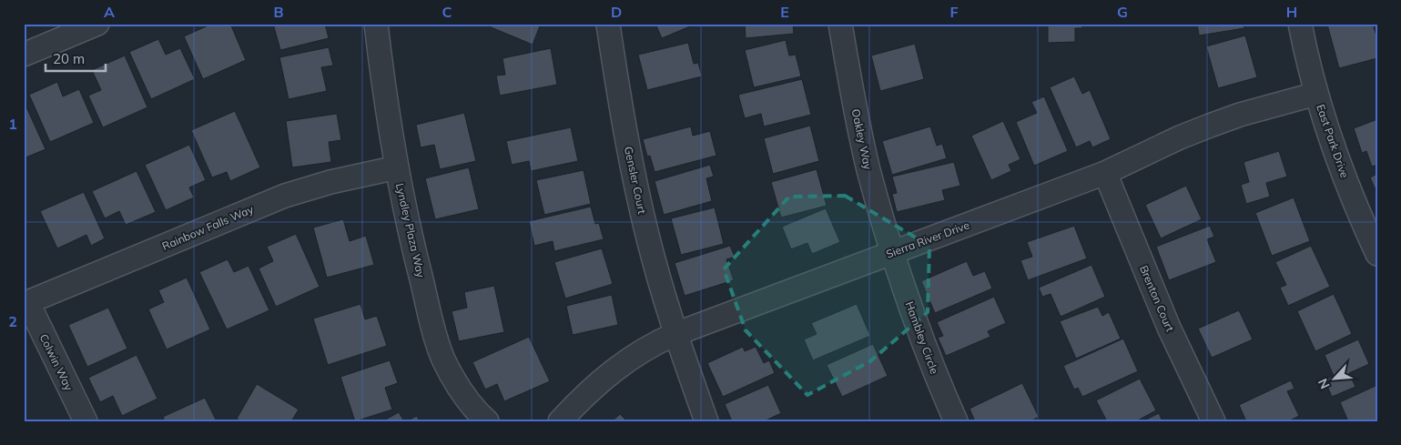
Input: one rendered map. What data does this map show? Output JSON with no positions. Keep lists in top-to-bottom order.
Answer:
{
  "streets": {
    "street": [
      "Oakley Way",
      "East Park Drive",
      "Gensler Court",
      "Rainbow Falls Way",
      "Lyndley Plaza Way",
      "Sierra River Drive",
      "Brenton Court",
      "Hambley Circle",
      "Colwin Way"
    ]
  },
  "crossings": [
    ["Oakley Way", "Sierra River Drive"],
    ["Oakley Way", "Hambley Circle"],
    ["East Park Drive", "Sierra River Drive"],
    ["Gensler Court", "Sierra River Drive"],
    ["Rainbow Falls Way", "Lyndley Plaza Way"],
    ["Rainbow Falls Way", "Colwin Way"],
    ["Sierra River Drive", "Brenton Court"],
    ["Sierra River Drive", "Hambley Circle"]
  ],
  "scale_bar": "20 m",
  "north": "bottom left",
  "grid": {
    "columns": [
      "A",
      "B",
      "C",
      "D",
      "E",
      "F",
      "G",
      "H"
    ],
    "rows": ["1", "2"]
  }
}
